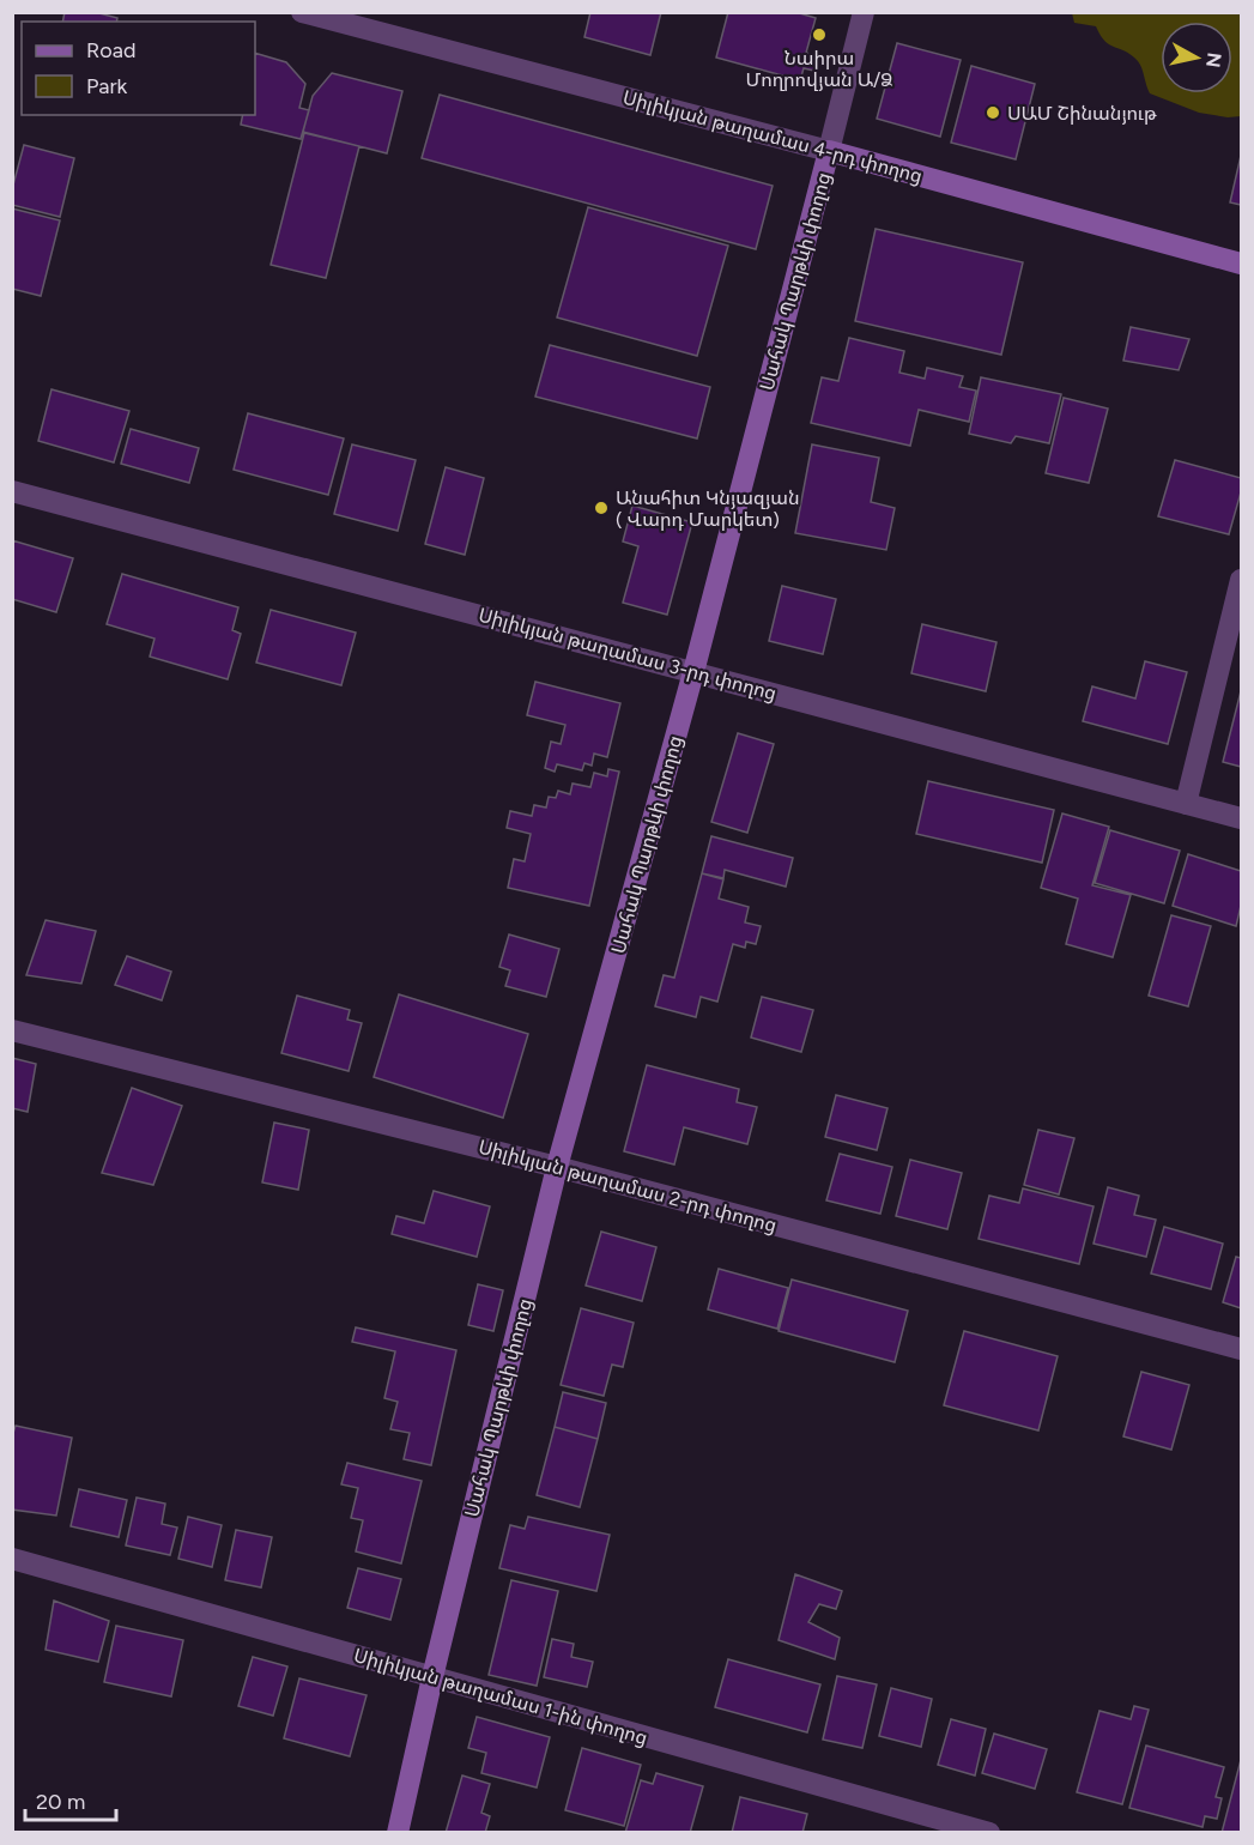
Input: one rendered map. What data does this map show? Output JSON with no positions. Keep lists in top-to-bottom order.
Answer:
{
  "streets": {
    "main road": ["Սիլիկյան թաղամաս 4-րդ փողոց", "Սահակ Պարթևի փողոց"],
    "street": ["Սիլիկյան թաղամաս 3-րդ փողոց", "Սիլիկյան թաղամաս 2-րդ փողոց", "Սիլիկյան թաղամաս 1-ին փողոց"]
  },
  "crossings": [
    ["Սիլիկյան թաղամաս 4-րդ փողոց", "Սահակ Պարթևի փողոց"],
    ["Սահակ Պարթևի փողոց", "Սիլիկյան թաղամաս 3-րդ փողոց"],
    ["Սահակ Պարթևի փողոց", "Սիլիկյան թաղամաս 2-րդ փողոց"],
    ["Սահակ Պարթևի փողոց", "Սիլիկյան թաղամաս 1-ին փողոց"]
  ],
  "places": ["Նաիրա Մողրովյան Ա/Ձ", "ՍԱՄ Շինանյութ", "Անահիտ Կնյազյան ( Վարդ Մարկետ)"],
  "legend": ["Road", "Park"],
  "scale_bar": "20 m",
  "north": "right"
}
